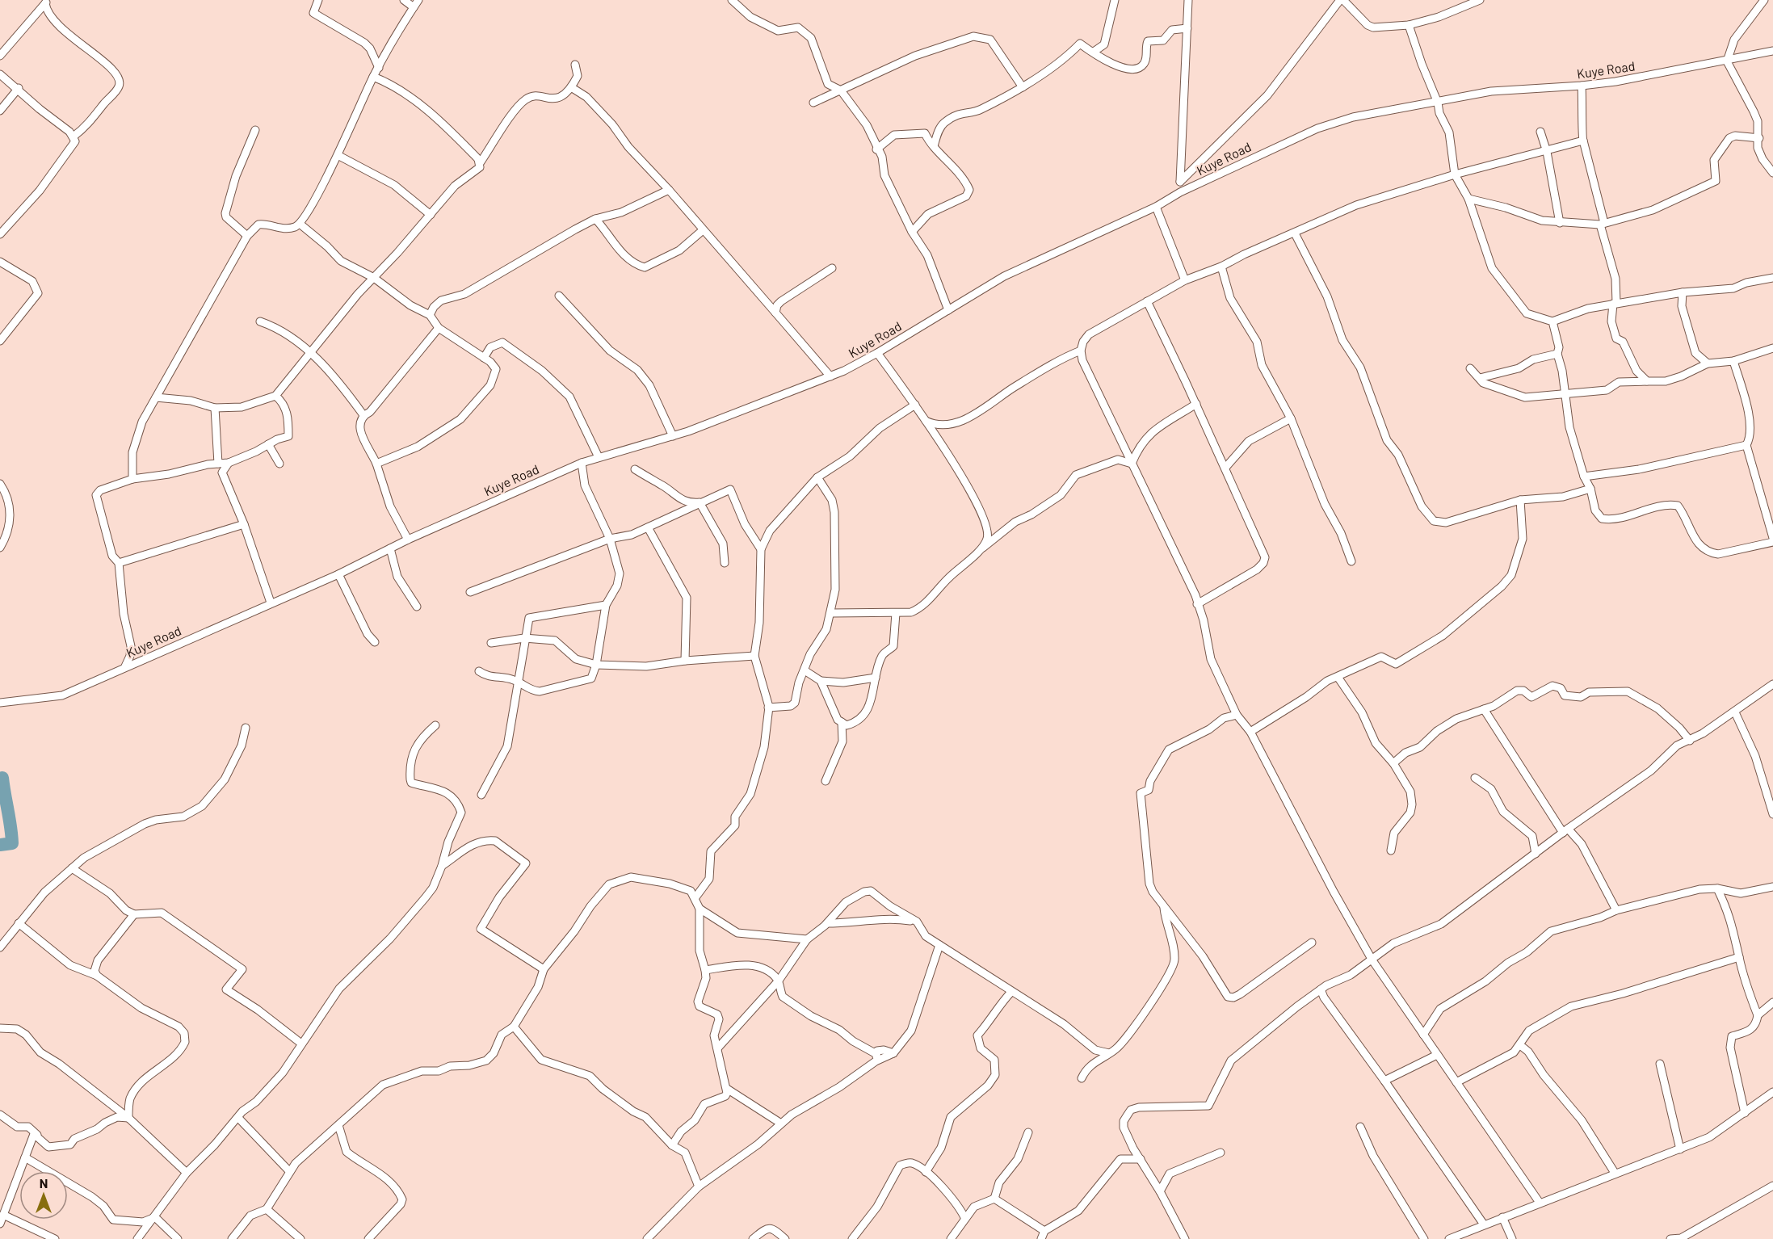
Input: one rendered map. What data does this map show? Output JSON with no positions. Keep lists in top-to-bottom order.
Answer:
{
  "streets": {
    "street": ["Kuye Road"]
  },
  "north": "top"
}
